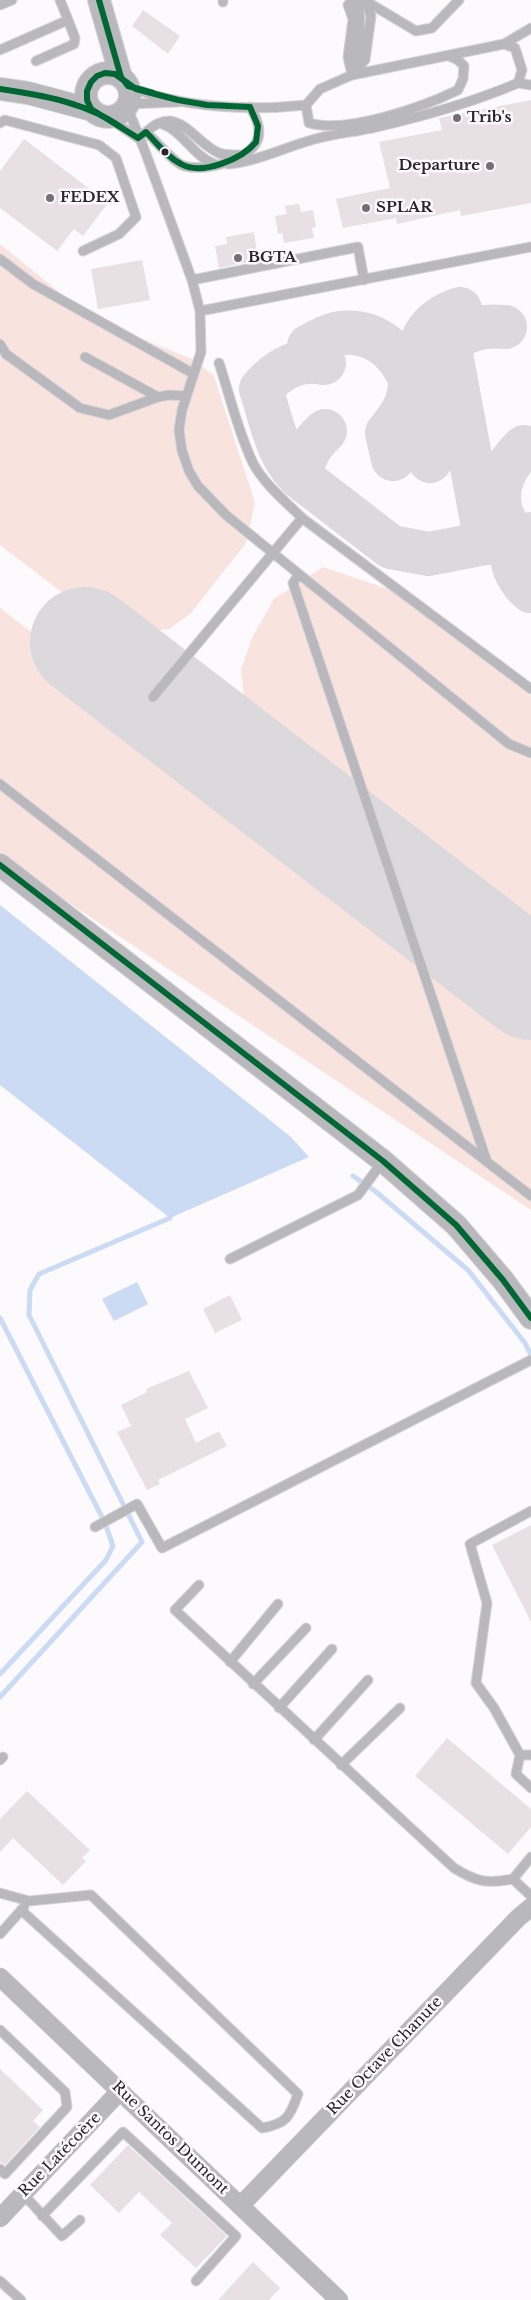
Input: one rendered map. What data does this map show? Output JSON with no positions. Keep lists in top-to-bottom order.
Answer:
{
  "streets": {
    "street": ["Rue Octave Chanute", "Rue Santos Dumont", "Rue Latécoère"]
  },
  "crossings": [
    ["Rue Octave Chanute", "Rue Santos Dumont"],
    ["Rue Santos Dumont", "Rue Latécoère"]
  ],
  "places": [
    "Trib's",
    "Departure",
    "FEDEX",
    "SPLAR",
    "BGTA"
  ]
}
